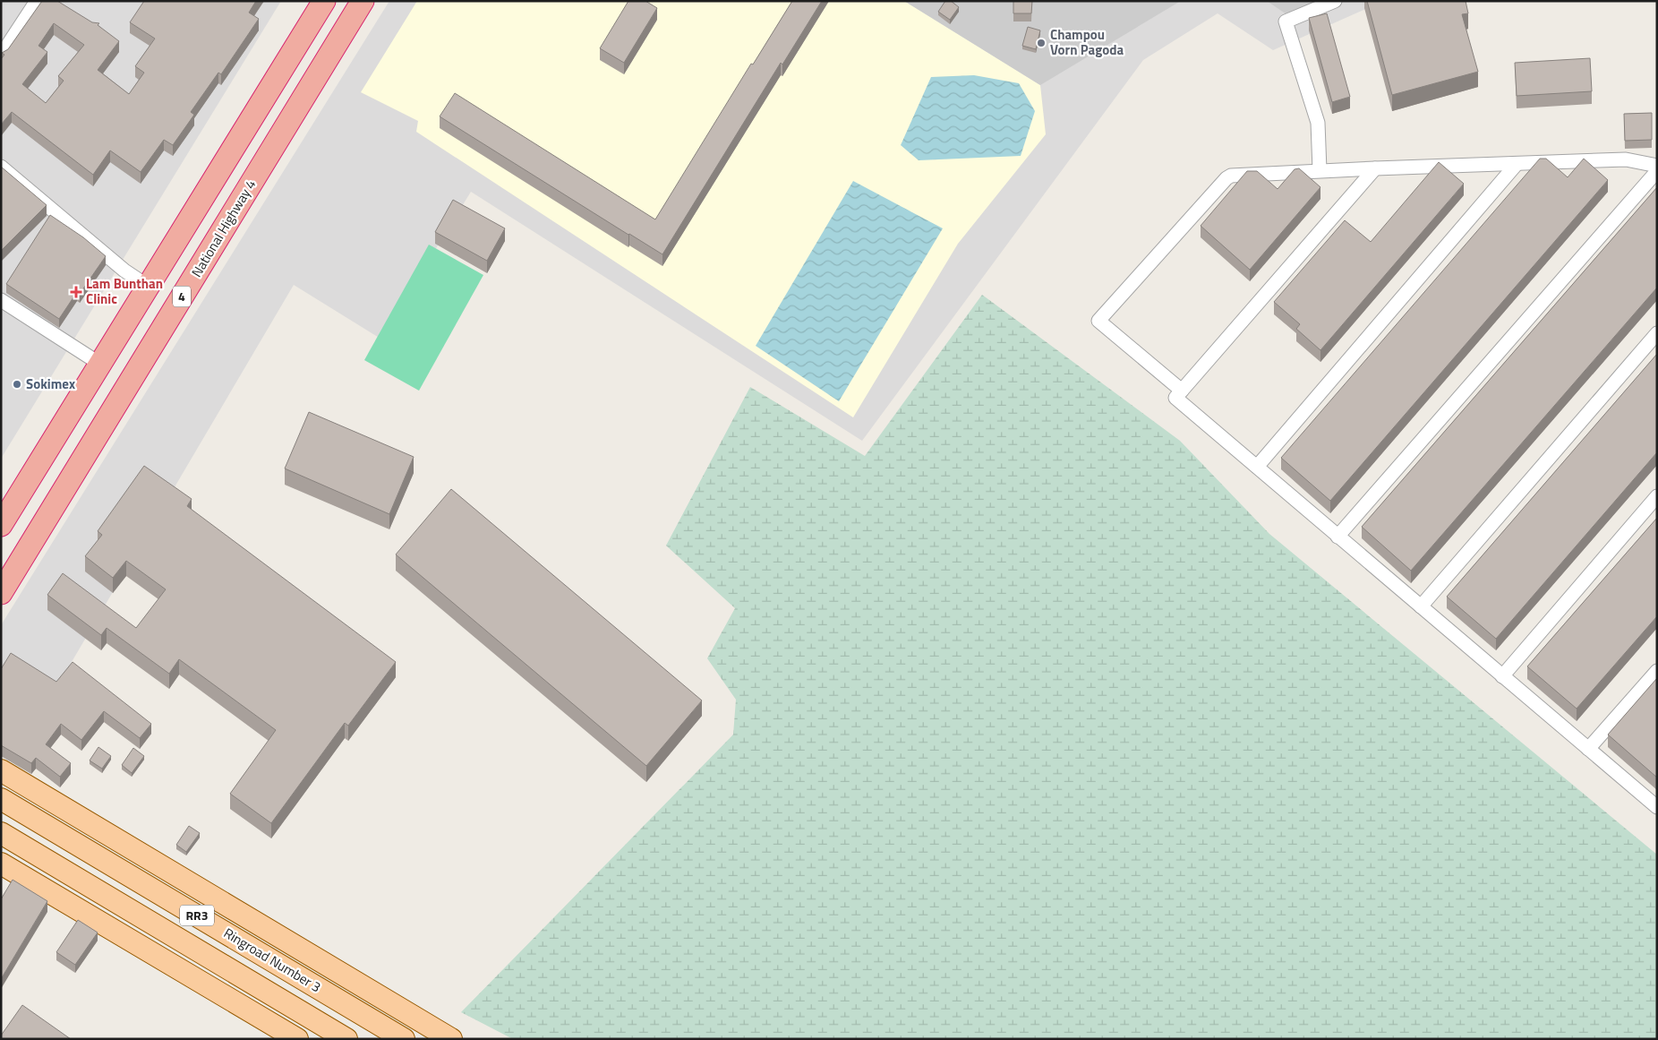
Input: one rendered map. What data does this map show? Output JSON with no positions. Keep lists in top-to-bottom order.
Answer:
{
  "streets": {
    "highway": ["National Highway 4", "4"],
    "main road": ["RR3", "Ringroad Number 3"]
  },
  "places": {
    "other": ["Champou Vorn Pagoda", "Sokimex"],
    "health": ["Lam Bunthan Clinic"]
  }
}
